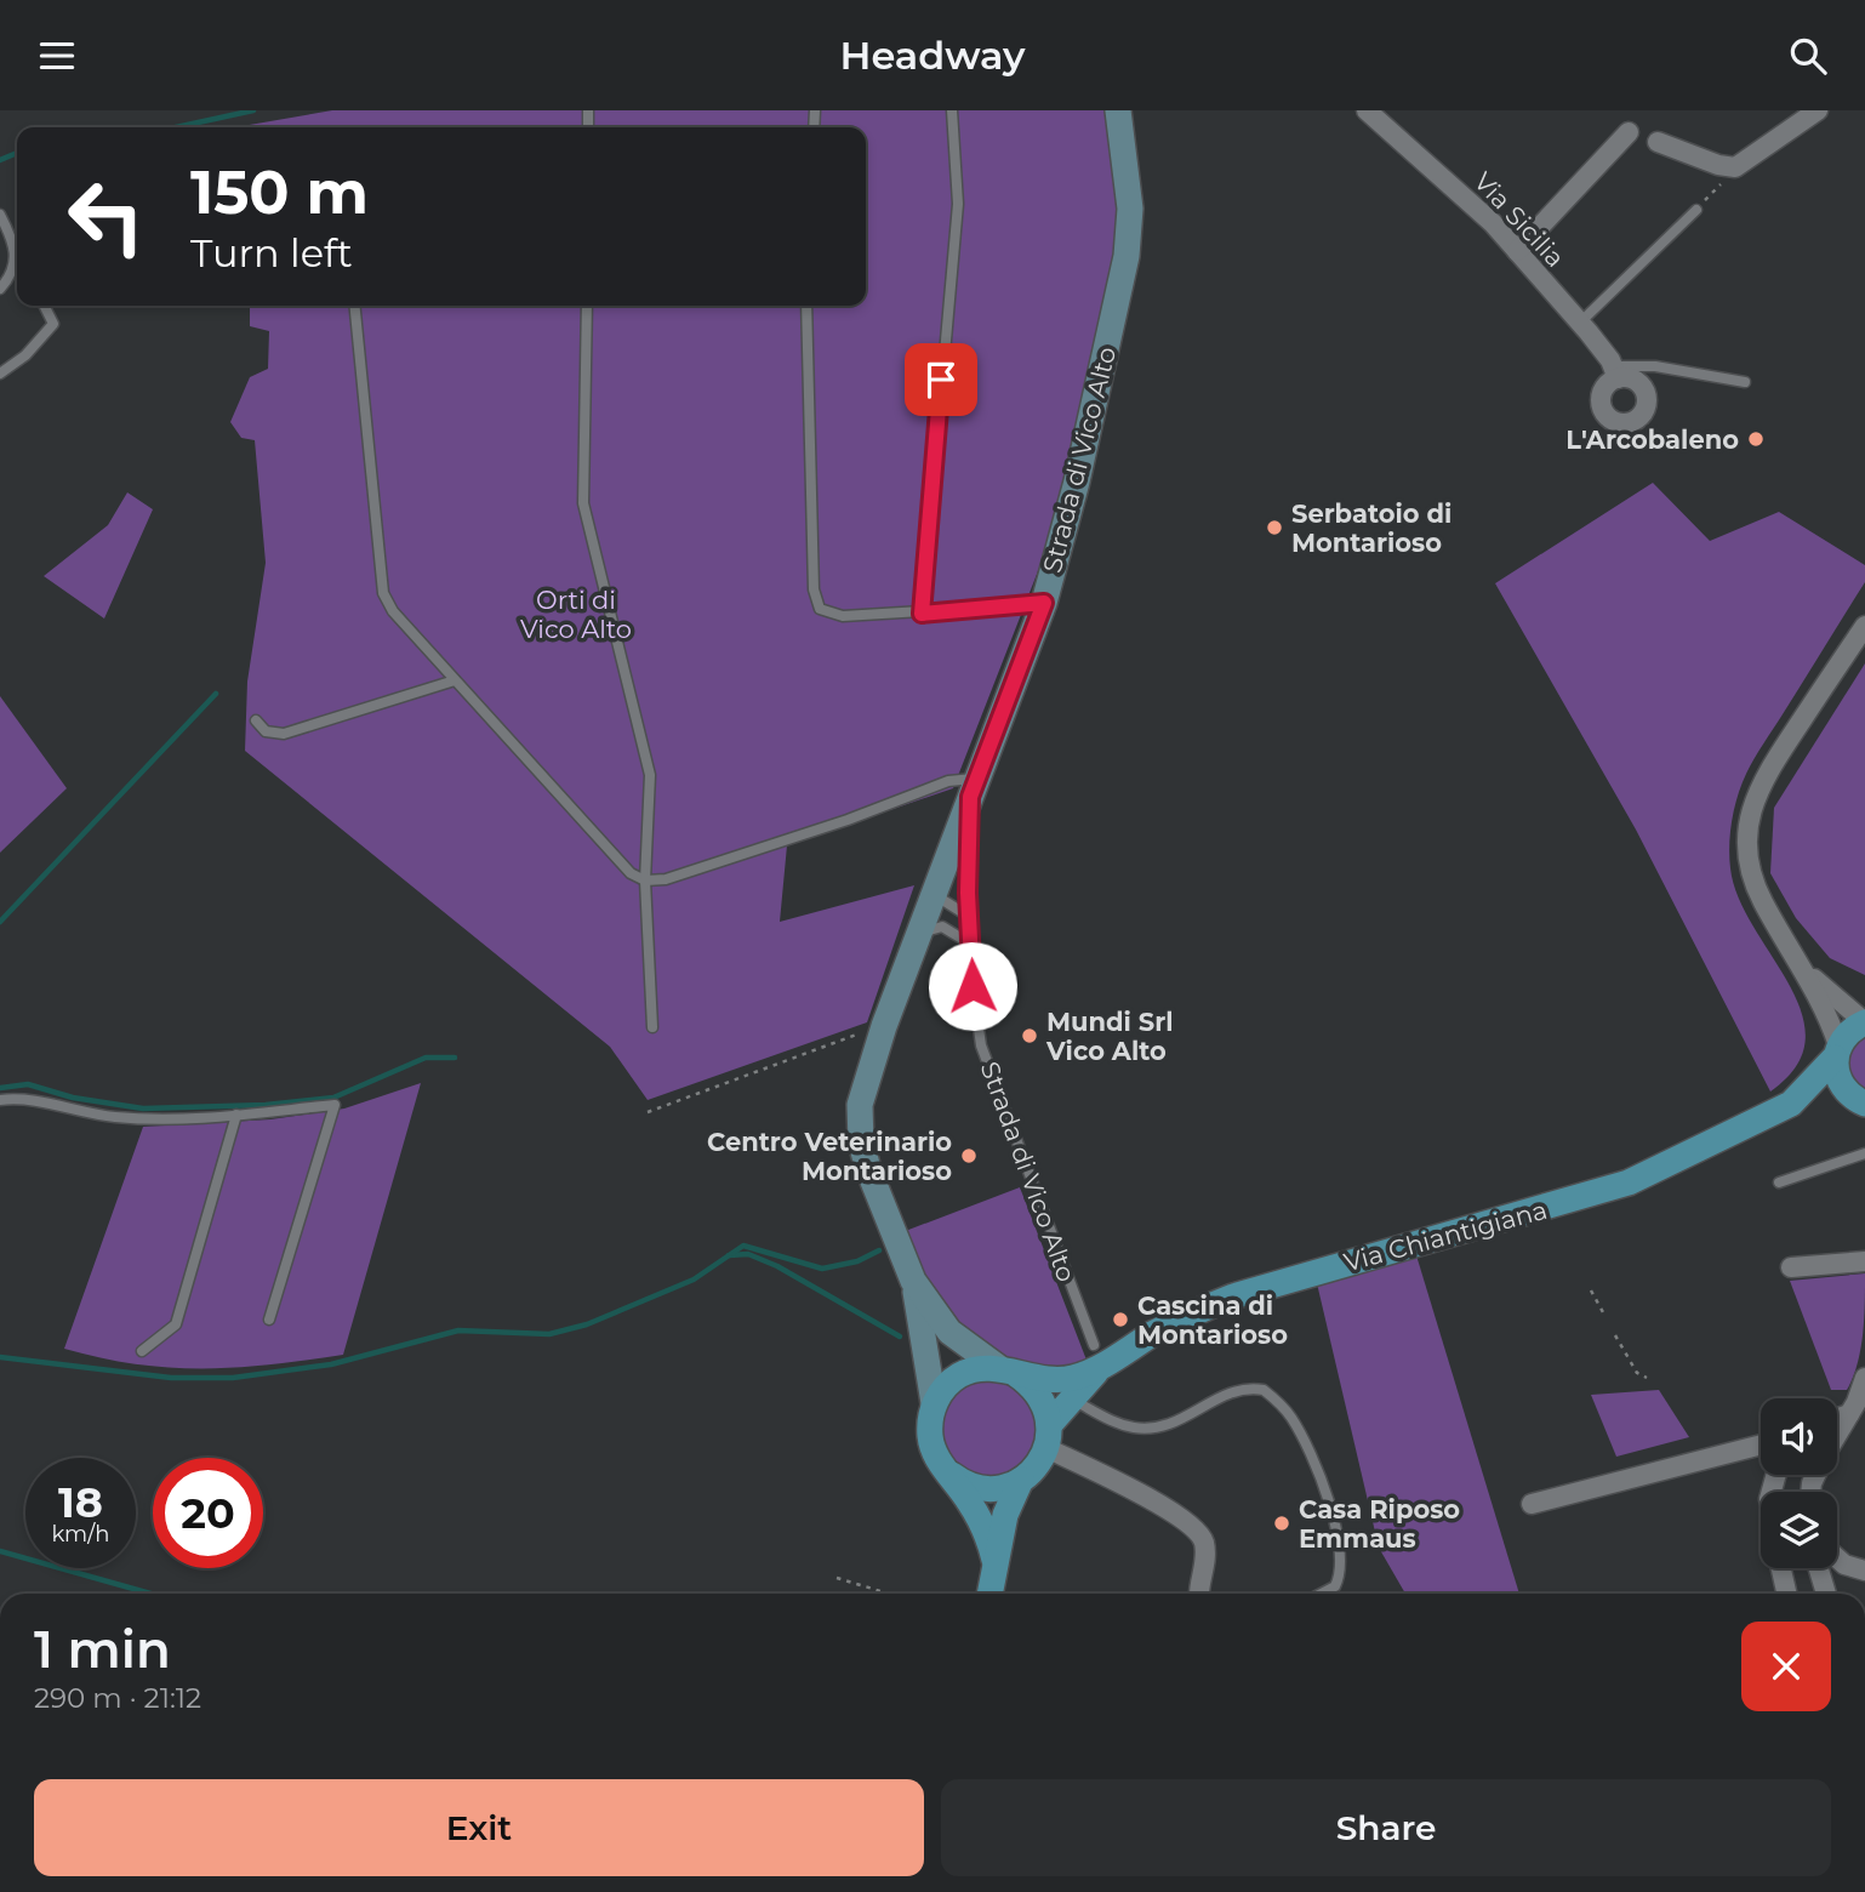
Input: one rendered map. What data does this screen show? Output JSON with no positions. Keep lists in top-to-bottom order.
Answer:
{
  "streets": {
    "main road": ["Via Chiantigiana"],
    "street": ["Via Sicilia", "Strada di Vico Alto"]
  },
  "crossings": [
    ["Strada di Vico Alto", "Via Chiantigiana"]
  ],
  "parks": ["Orti di Vico Alto"],
  "places": [
    "L'Arcobaleno",
    "Serbatoio di Montarioso",
    "Mundi Srl Vico Alto",
    "Centro Veterinario Montarioso",
    "Cascina di Montarioso",
    "Casa Riposo Emmaus"
  ],
  "page": {
    "header": "Headway",
    "turn": ["150 m", "Turn left"],
    "speed": "18 km/h",
    "limit": "20",
    "heading": ["1 min", "290 m · 21:12"],
    "buttons": ["Exit", "Share"]
  }
}
